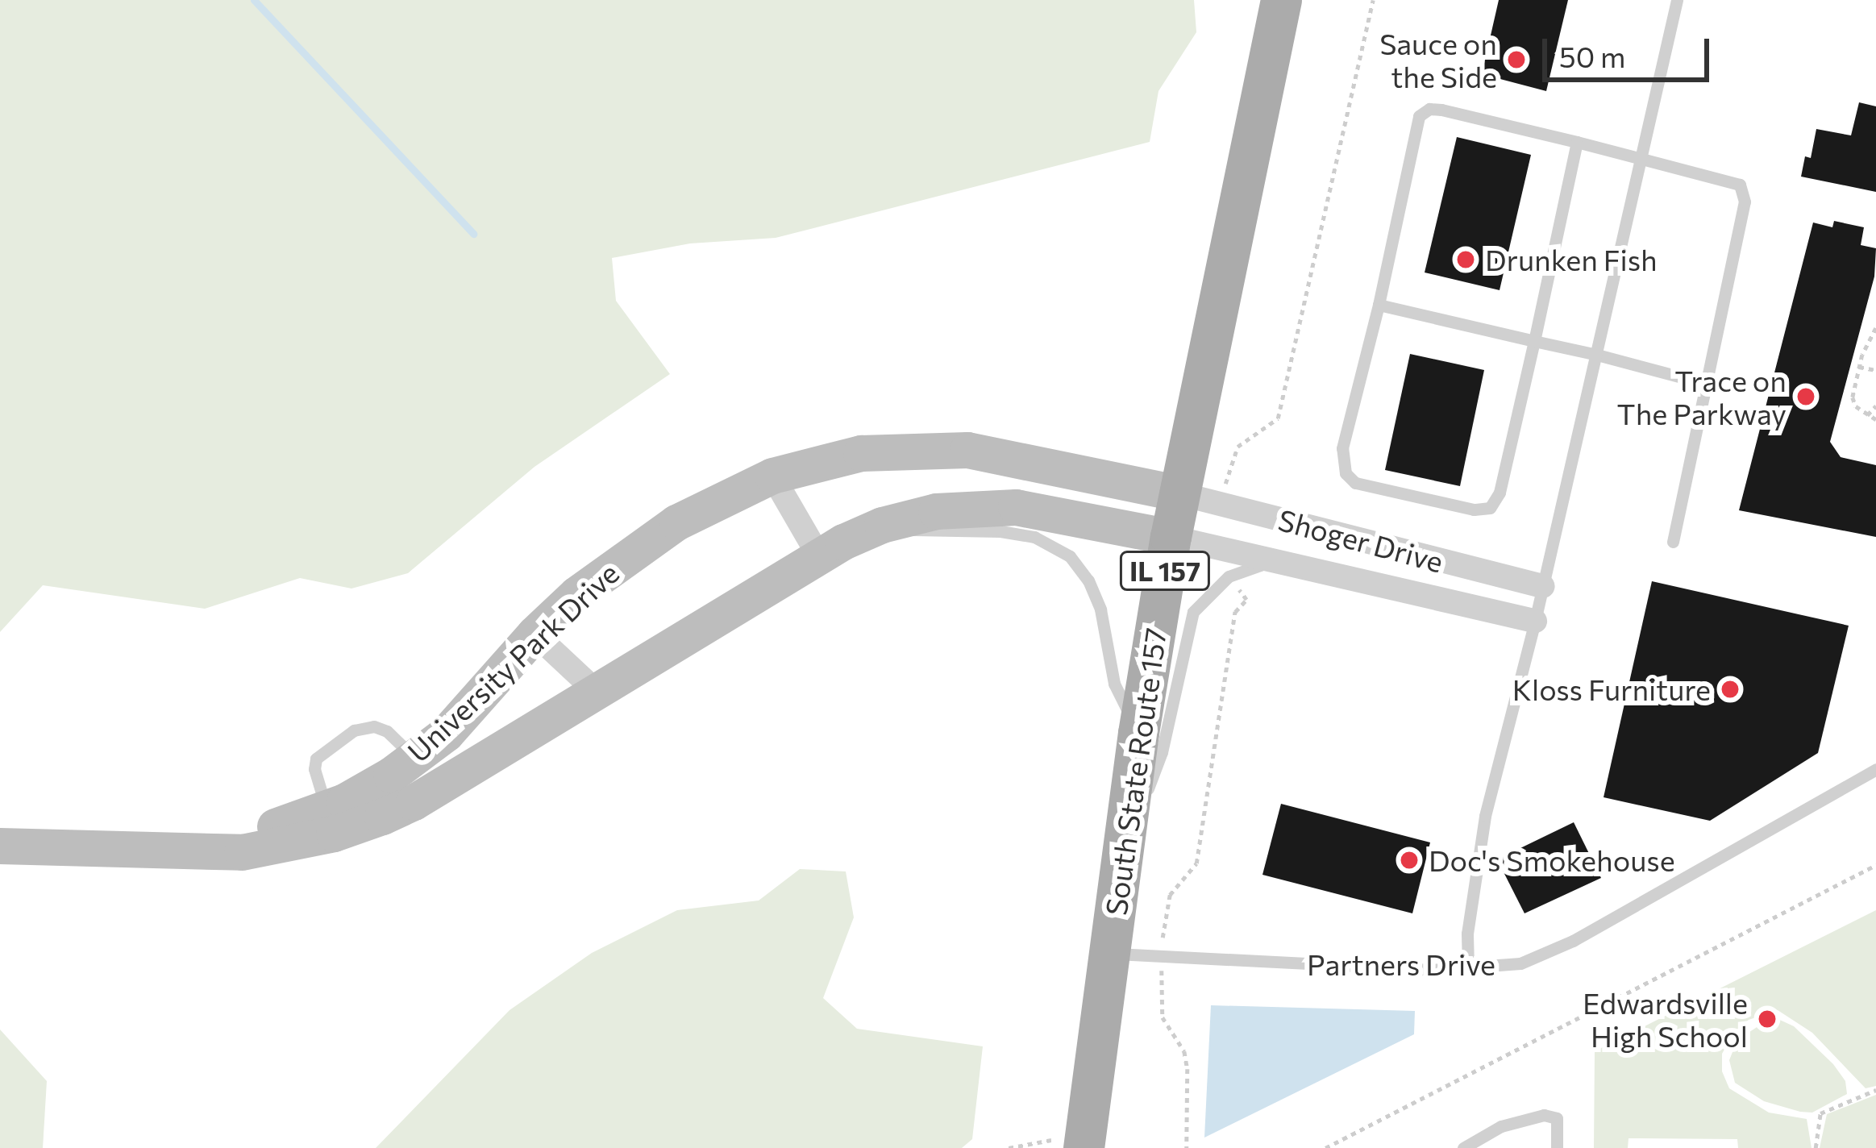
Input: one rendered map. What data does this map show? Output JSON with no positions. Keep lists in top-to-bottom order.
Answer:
{
  "streets": {
    "main road": ["IL 157", "South State Route 157"],
    "street": ["Shoger Drive", "University Park Drive"],
    "lane": ["Partners Drive"]
  },
  "crossings": [
    ["Shoger Drive", "University Park Drive"],
    ["Shoger Drive", "South State Route 157"],
    ["University Park Drive", "South State Route 157"],
    ["South State Route 157", "Partners Drive"]
  ],
  "places": [
    "Sauce on the Side",
    "Drunken Fish",
    "Trace on The Parkway",
    "Kloss Furniture",
    "Doc's Smokehouse",
    "Edwardsville High School"
  ],
  "scale_bar": "50 m"
}
